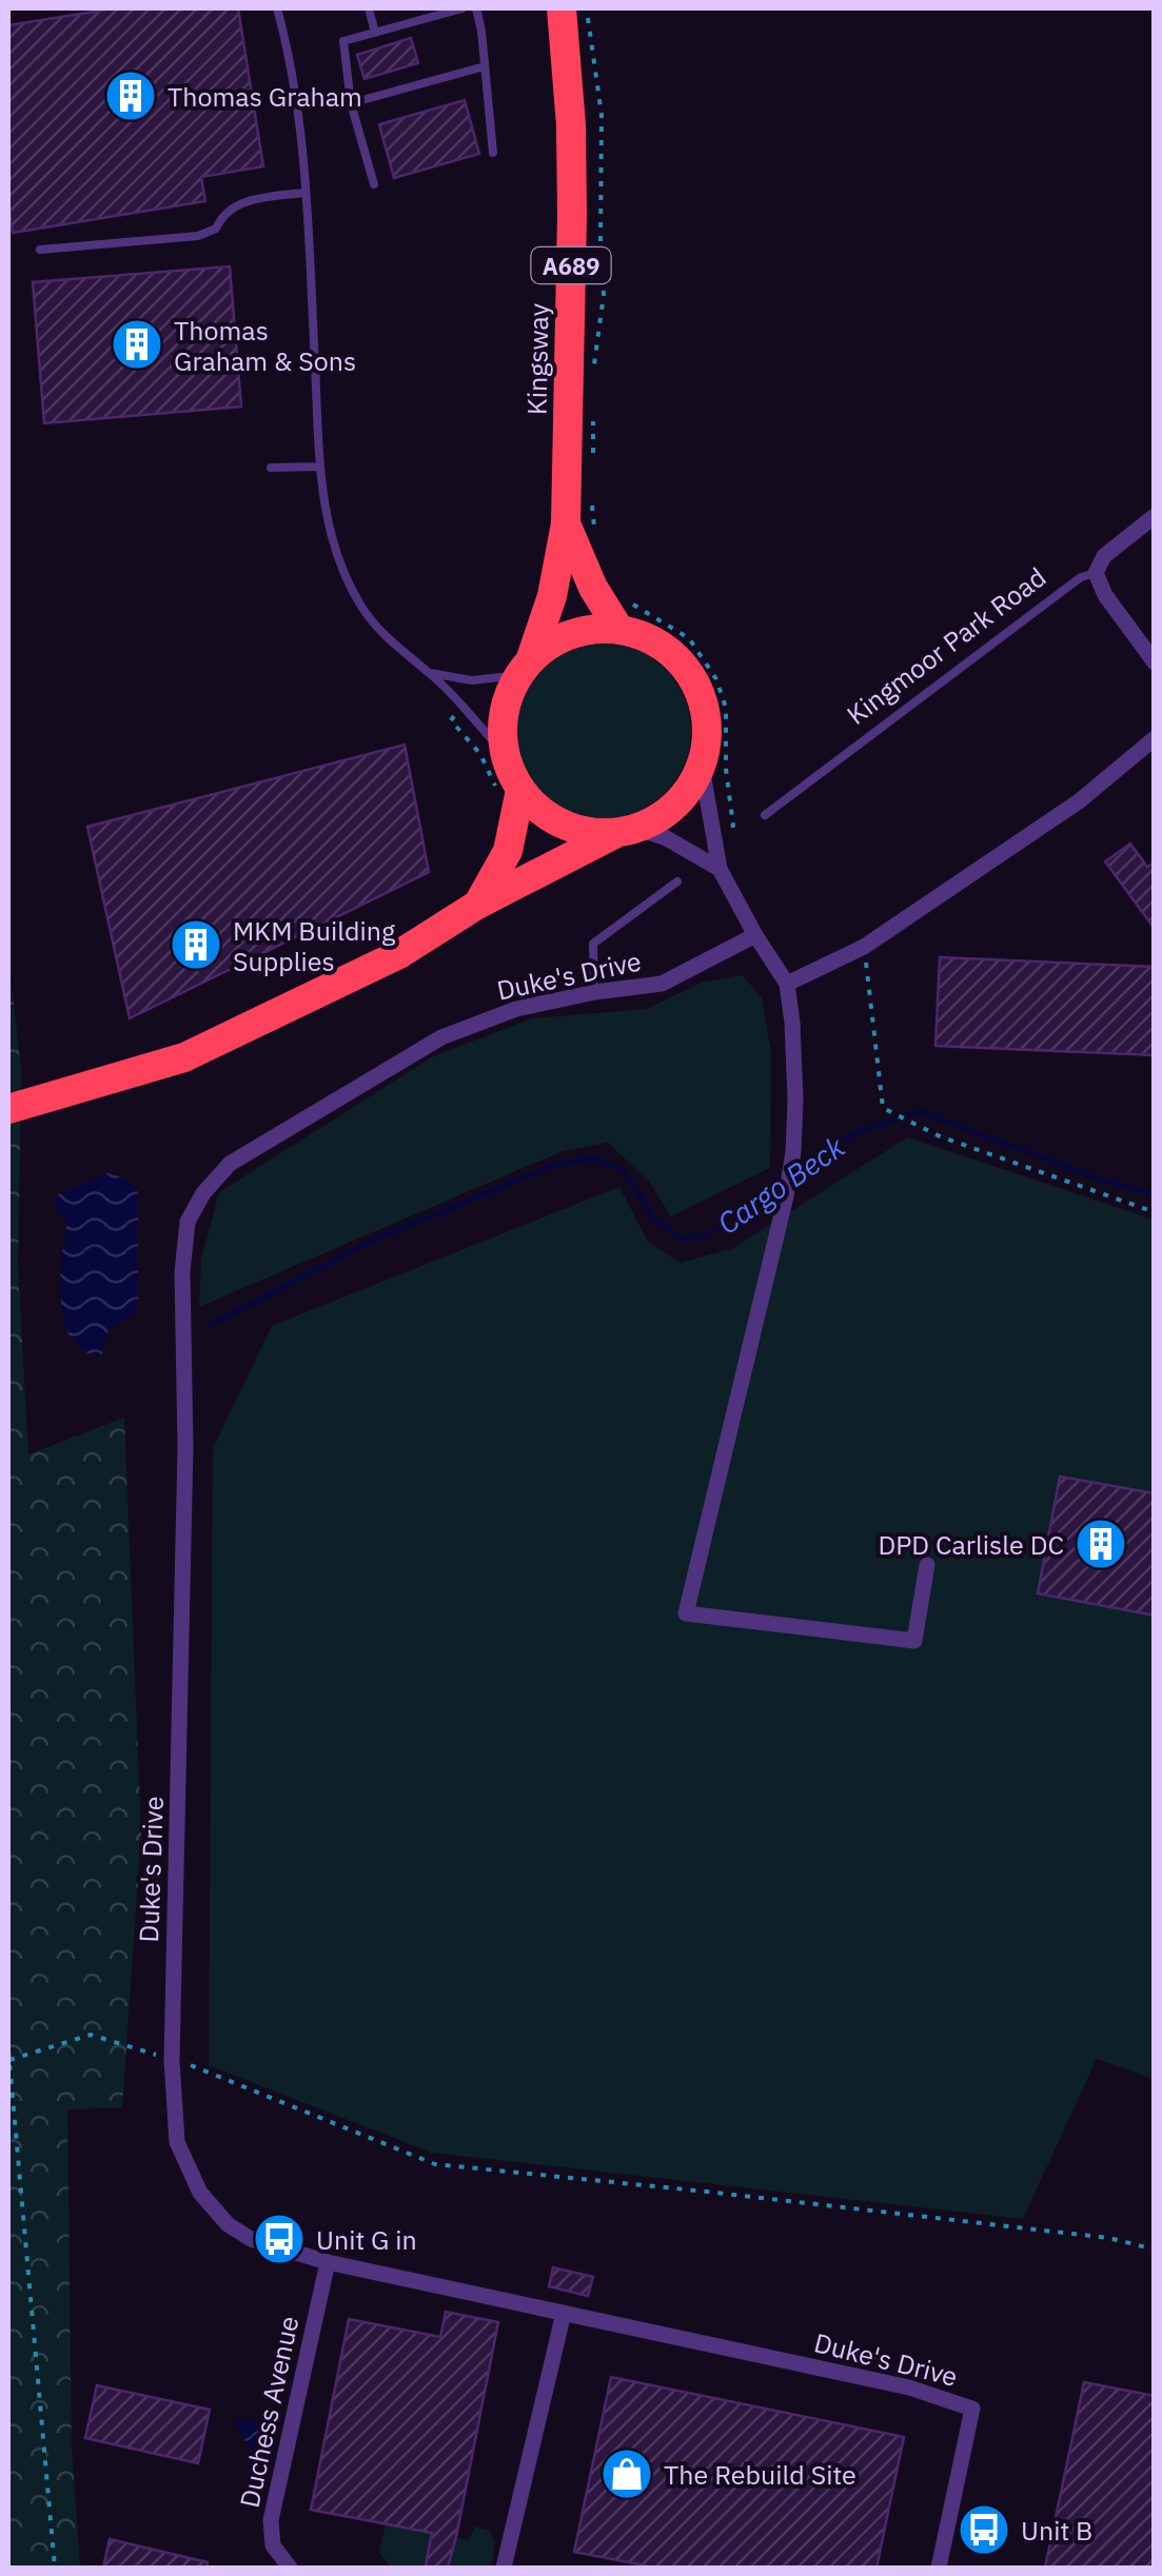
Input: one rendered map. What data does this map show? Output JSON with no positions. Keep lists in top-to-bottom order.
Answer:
{
  "streets": {
    "highway": ["A689", "Kingsway"],
    "street": ["Kingmoor Park Road", "Duke's Drive", "Duchess Avenue"]
  },
  "crossings": [
    ["A689", "Kingsway"],
    ["Duke's Drive", "Duchess Avenue"]
  ],
  "water": ["Cargo Beck"],
  "places": {
    "building": [
      "Thomas Graham",
      "Thomas Graham & Sons",
      "MKM Building Supplies",
      "DPD Carlisle DC"
    ],
    "bus stop": ["Unit G in", "Unit B"],
    "shop": ["The Rebuild Site"]
  }
}
